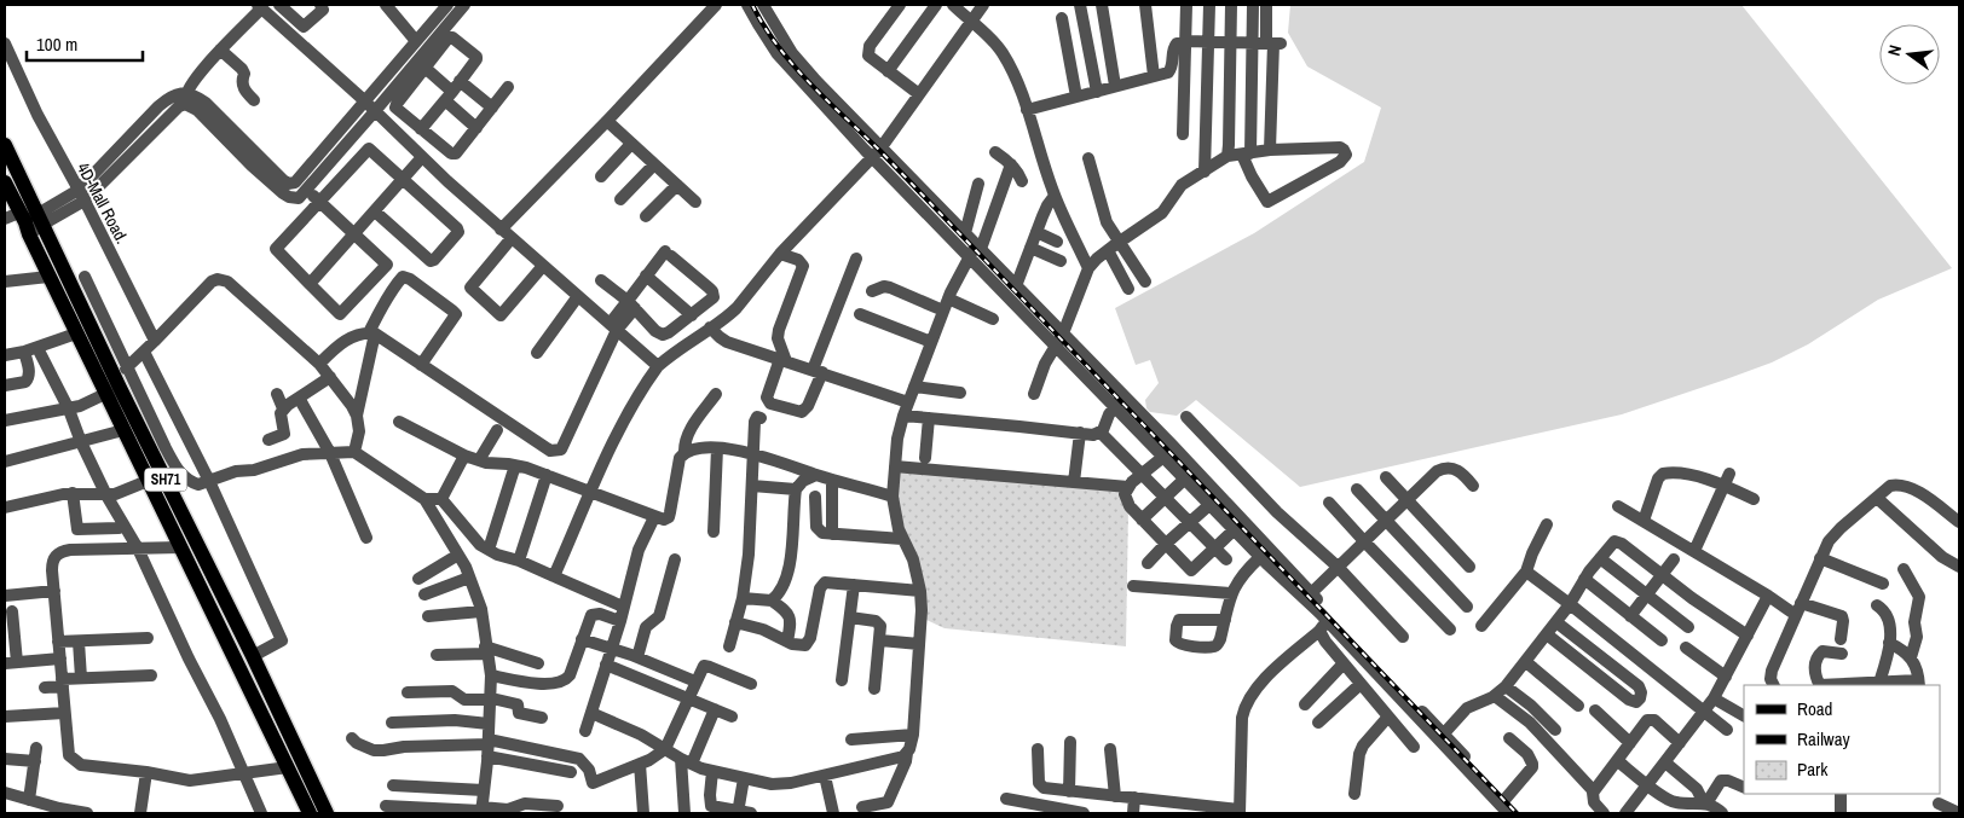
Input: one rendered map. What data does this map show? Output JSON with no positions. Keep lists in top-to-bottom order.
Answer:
{
  "streets": {
    "main road": ["SH71"],
    "street": ["4D-Mall Road."]
  },
  "legend": ["Road", "Railway", "Park"],
  "scale_bar": "100 m",
  "north": "left"
}
